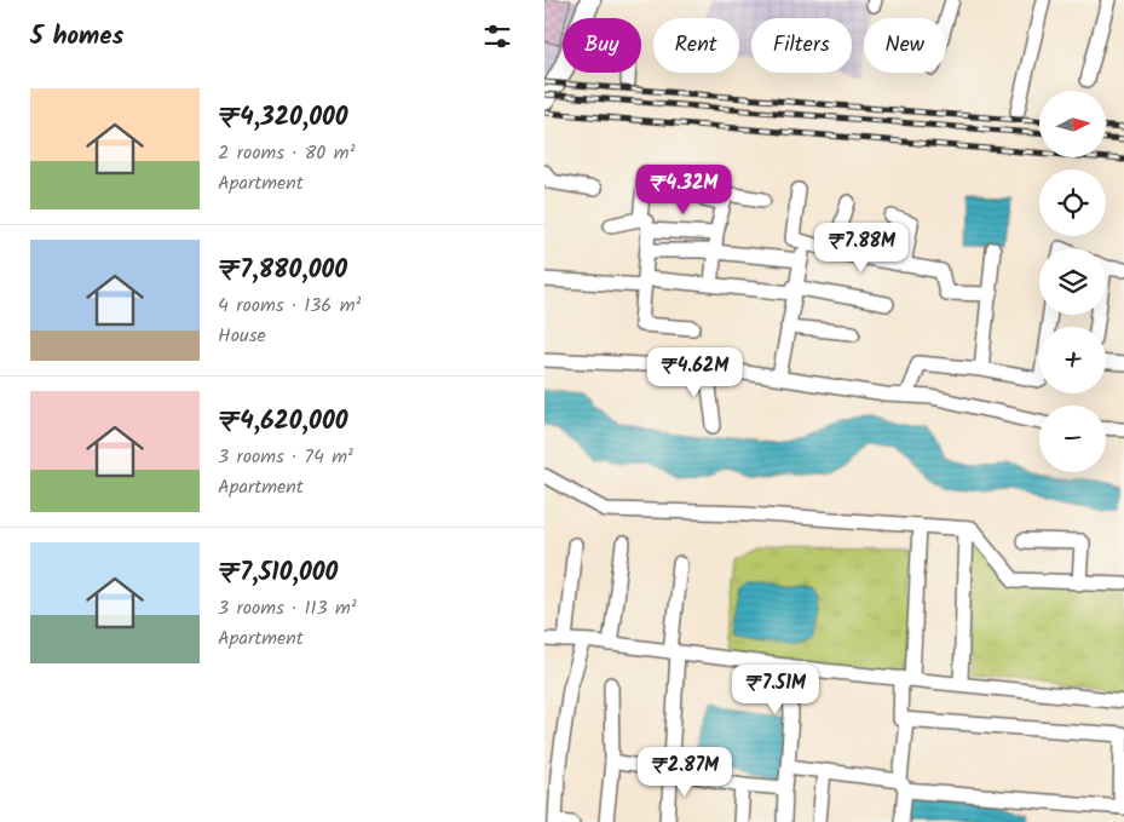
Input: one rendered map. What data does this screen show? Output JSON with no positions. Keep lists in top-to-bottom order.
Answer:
{
  "north": "right",
  "page": {
    "heading": "5 homes",
    "chip": [
      "Buy",
      "Rent",
      "Filters",
      "New"
    ],
    "list": [
      {
        "name": "₹4,320,000",
        "note": "2 rooms · 80 m² · Apartment"
      },
      {
        "name": "₹7,880,000",
        "note": "4 rooms · 136 m² · House"
      },
      {
        "name": "₹4,620,000",
        "note": "3 rooms · 74 m² · Apartment"
      },
      {
        "name": "₹7,510,000",
        "note": "3 rooms · 113 m² · Apartment"
      }
    ],
    "map_buttons": ["+", "−"],
    "price": [
      "₹4.32M",
      "₹7.88M",
      "₹4.62M",
      "₹7.51M",
      "₹2.87M"
    ]
  }
}
